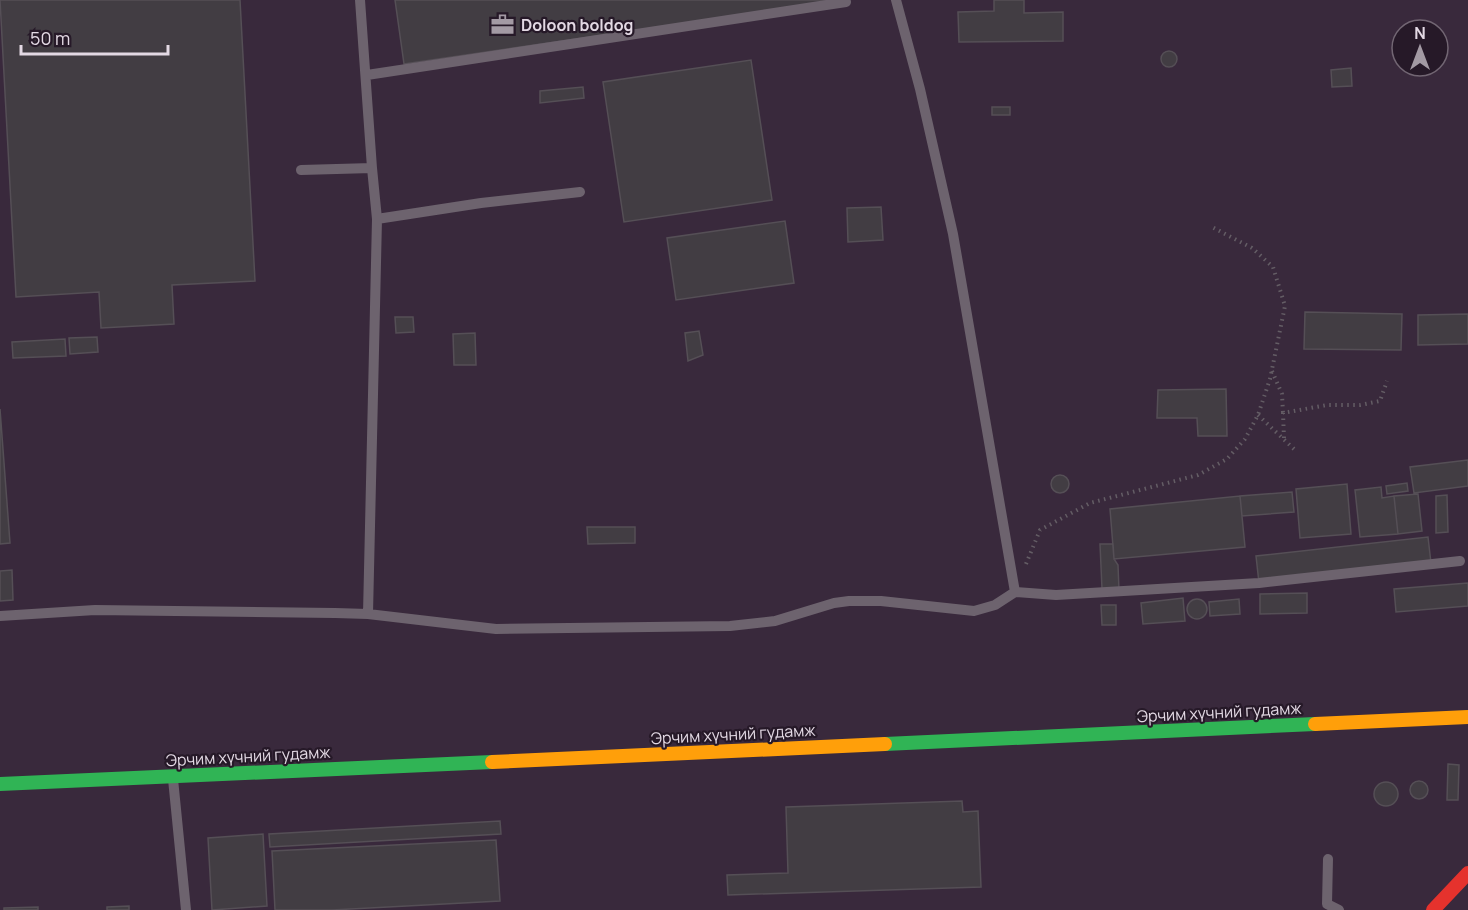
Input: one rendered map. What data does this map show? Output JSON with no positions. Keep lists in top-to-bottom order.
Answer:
{
  "streets": {
    "main road": ["Эрчим хүчний гудамж"]
  },
  "places": {
    "office": ["Doloon boldog"]
  },
  "scale_bar": "50 m",
  "north": "top"
}
